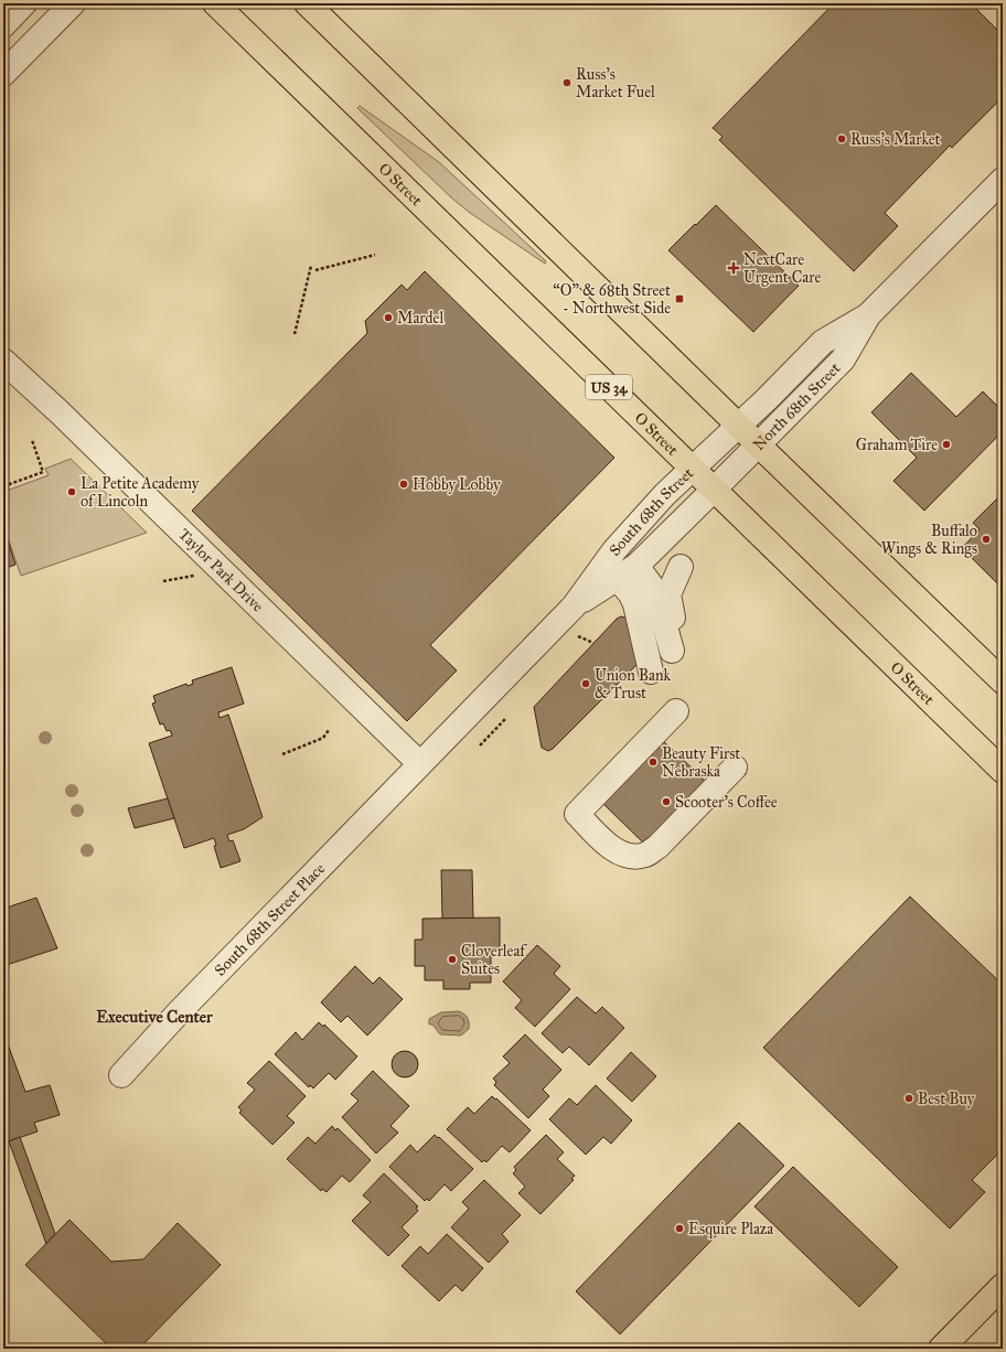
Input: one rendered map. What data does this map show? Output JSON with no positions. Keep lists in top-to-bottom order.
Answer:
{
  "streets": {
    "main road": ["O Street", "US 34"],
    "street": [
      "North 68th Street",
      "South 68th Street",
      "Taylor Park Drive",
      "South 68th Street Place"
    ]
  },
  "crossings": [
    ["O Street", "North 68th Street"],
    ["O Street", "South 68th Street"],
    ["North 68th Street", "South 68th Street"],
    ["South 68th Street", "Taylor Park Drive"],
    ["South 68th Street", "South 68th Street Place"],
    ["Taylor Park Drive", "South 68th Street Place"]
  ],
  "districts": ["Executive Center"],
  "places": {
    "other": [
      "Russ's Market Fuel",
      "Russ's Market",
      "Mardel",
      "Graham Tire",
      "Hobby Lobby",
      "La Petite Academy of Lincoln",
      "Buffalo Wings & Rings",
      "Union Bank & Trust",
      "Beauty First Nebraska",
      "Scooter's Coffee",
      "Cloverleaf Suites",
      "Best Buy",
      "Esquire Plaza"
    ],
    "health": ["NextCare Urgent Care"],
    "transit": ["“O” & 68th Street - Northwest Side"]
  }
}
